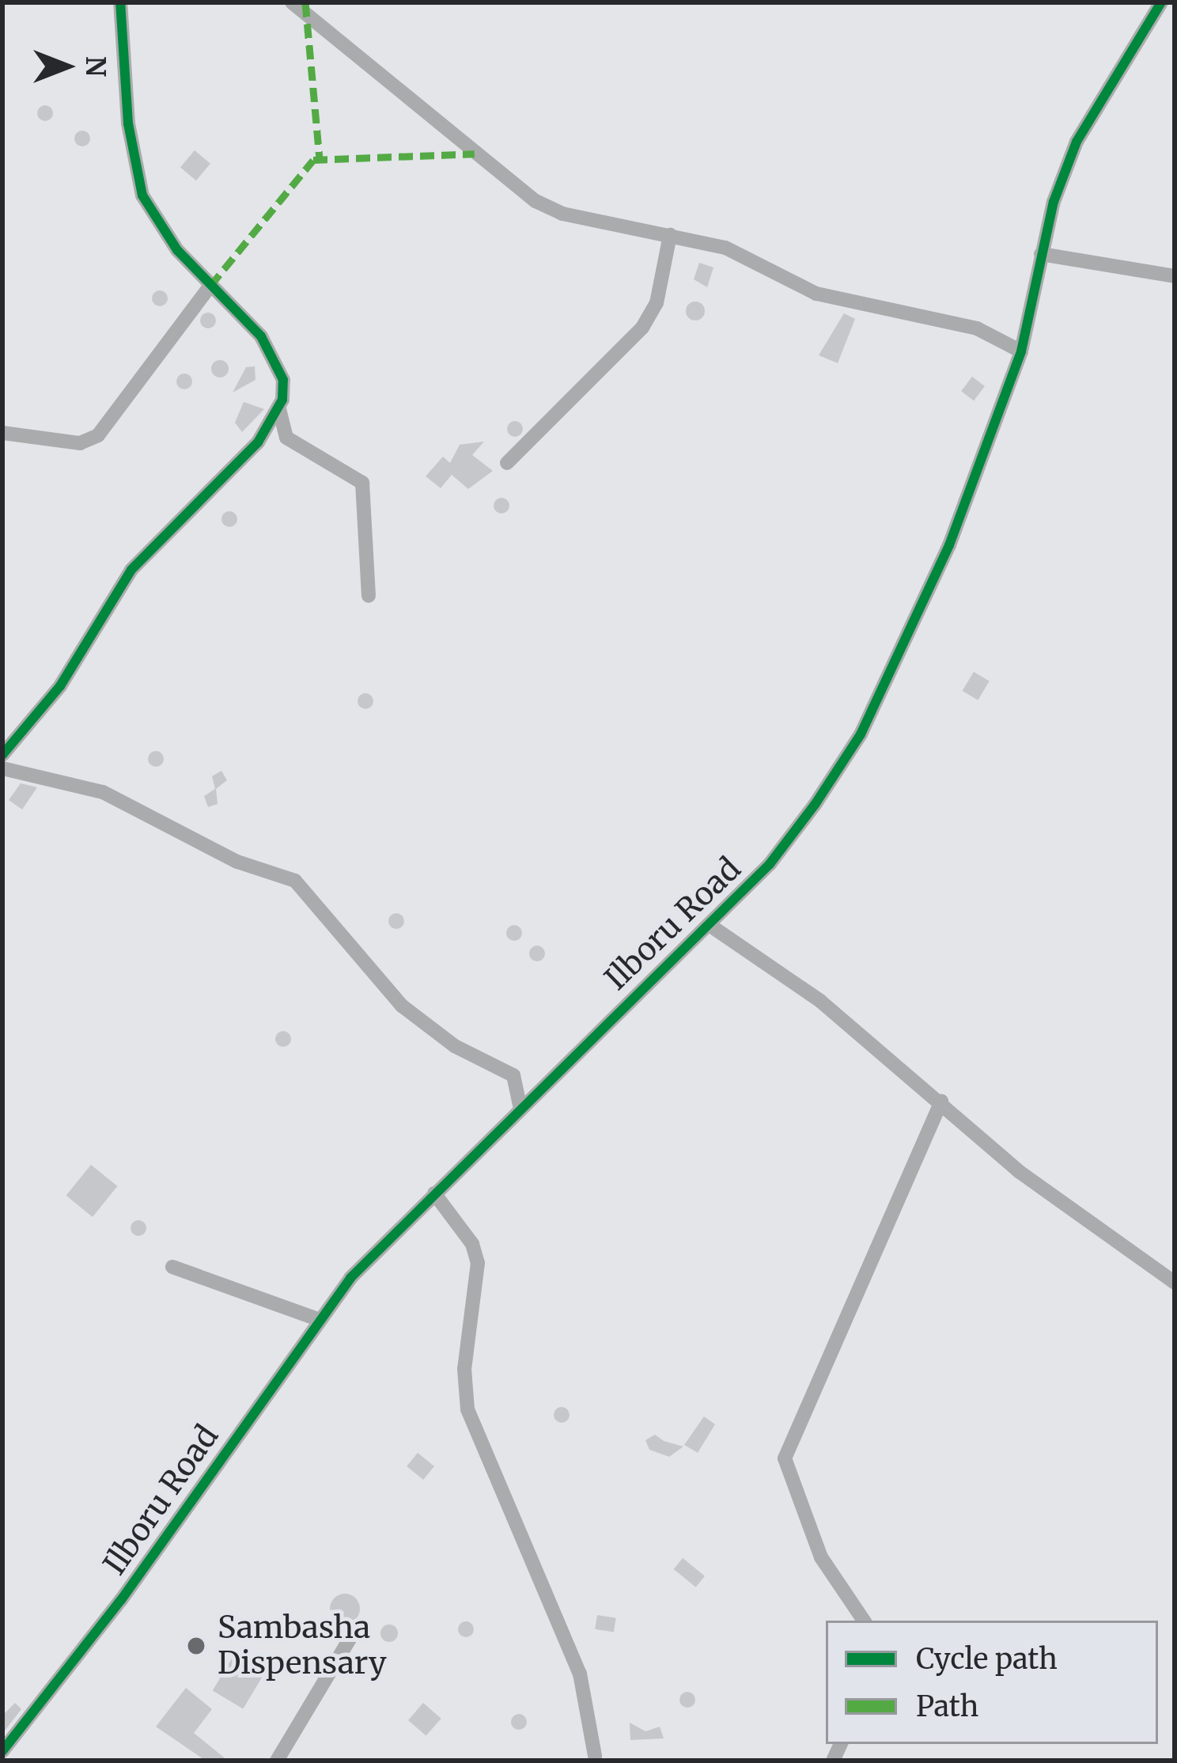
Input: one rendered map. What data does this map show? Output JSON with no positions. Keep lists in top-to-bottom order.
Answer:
{
  "streets": {
    "street": ["Ilboru Road"]
  },
  "places": ["Sambasha Dispensary"],
  "legend": ["Cycle path", "Path"],
  "north": "right"
}
